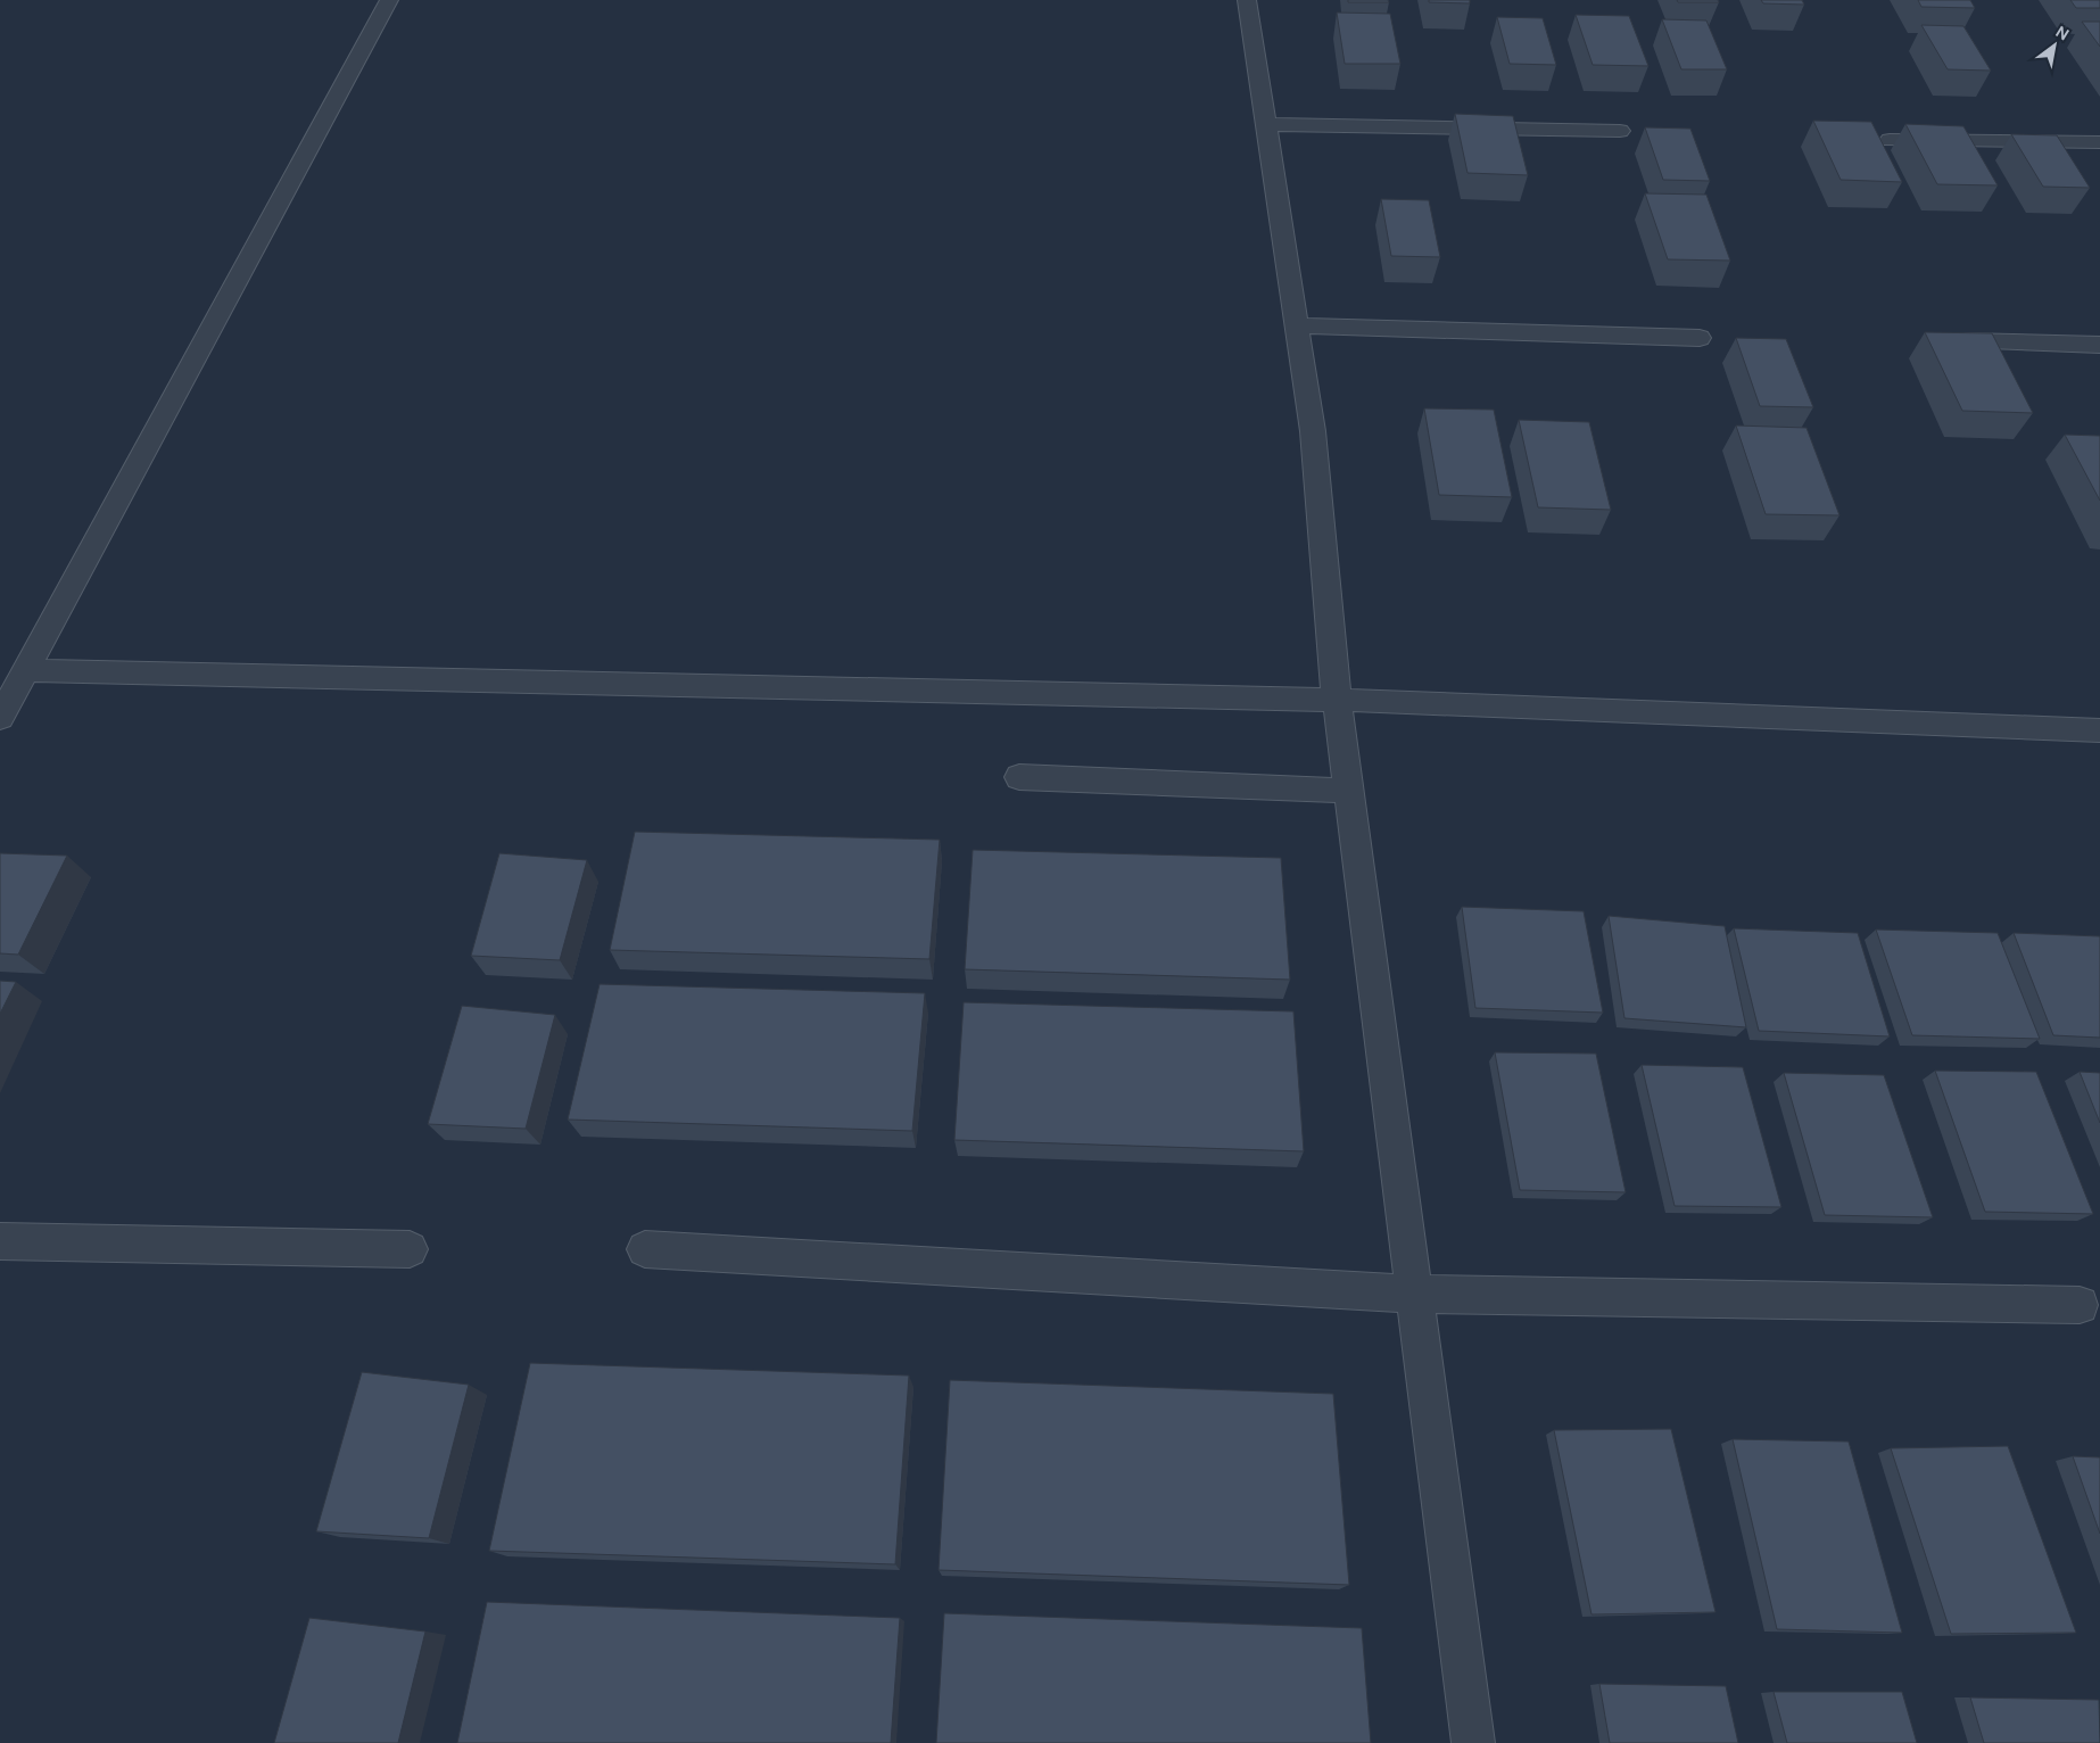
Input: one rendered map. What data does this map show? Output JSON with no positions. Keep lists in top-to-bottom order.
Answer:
{
  "north": "top right"
}
